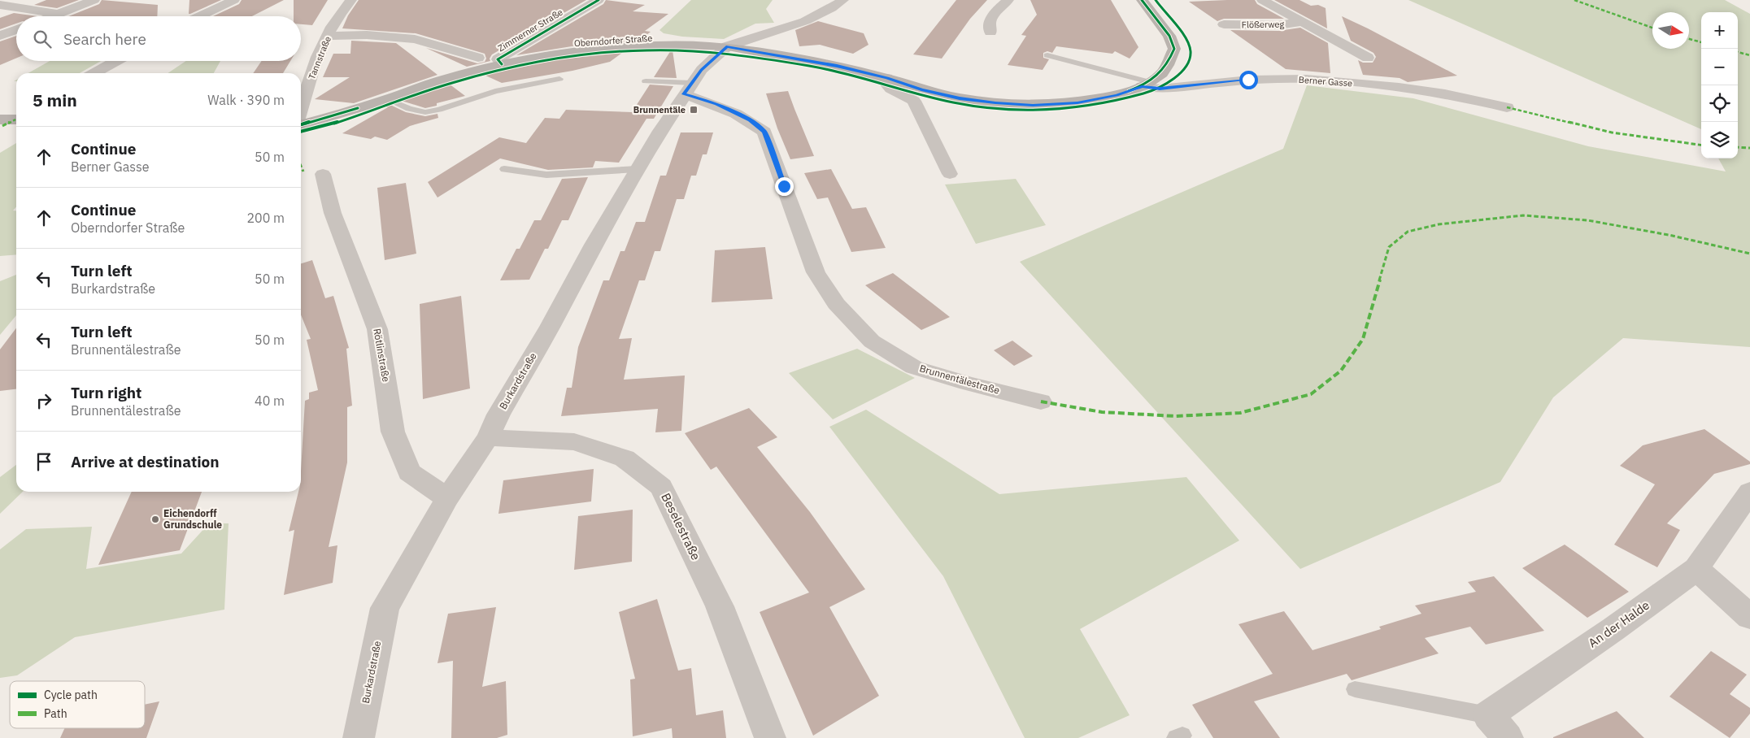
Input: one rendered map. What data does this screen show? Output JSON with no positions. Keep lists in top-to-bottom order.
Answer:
{
  "streets": {
    "street": [
      "Flößerweg",
      "Zimmerner Straße",
      "Oberndorfer Straße",
      "Tannstraße",
      "Berner Gasse",
      "Rötlinstraße",
      "Brunnentälestraße",
      "Burkardstraße",
      "Beselestraße",
      "An der Halde"
    ]
  },
  "crossings": [
    ["Zimmerner Straße", "Oberndorfer Straße"],
    ["Oberndorfer Straße", "Berner Gasse"],
    ["Oberndorfer Straße", "Burkardstraße"],
    ["Rötlinstraße", "Burkardstraße"],
    ["Brunnentälestraße", "Burkardstraße"],
    ["Burkardstraße", "Beselestraße"]
  ],
  "places": {
    "transit": ["Brunnentäle"],
    "other": ["Eichendorff Grundschule"]
  },
  "legend": ["Cycle path", "Path"],
  "north": "right",
  "page": {
    "map_buttons": ["+", "−"],
    "search": "Search here",
    "heading": ["5 min", "Walk · 390 m"],
    "list": [
      ["Continue", "Berner Gasse", "50 m"],
      ["Continue", "Oberndorfer Straße", "200 m"],
      ["Turn left", "Burkardstraße", "50 m"],
      ["Turn left", "Brunnentälestraße", "50 m"],
      ["Turn right", "Brunnentälestraße", "40 m"],
      "Arrive at destination"
    ]
  }
}
